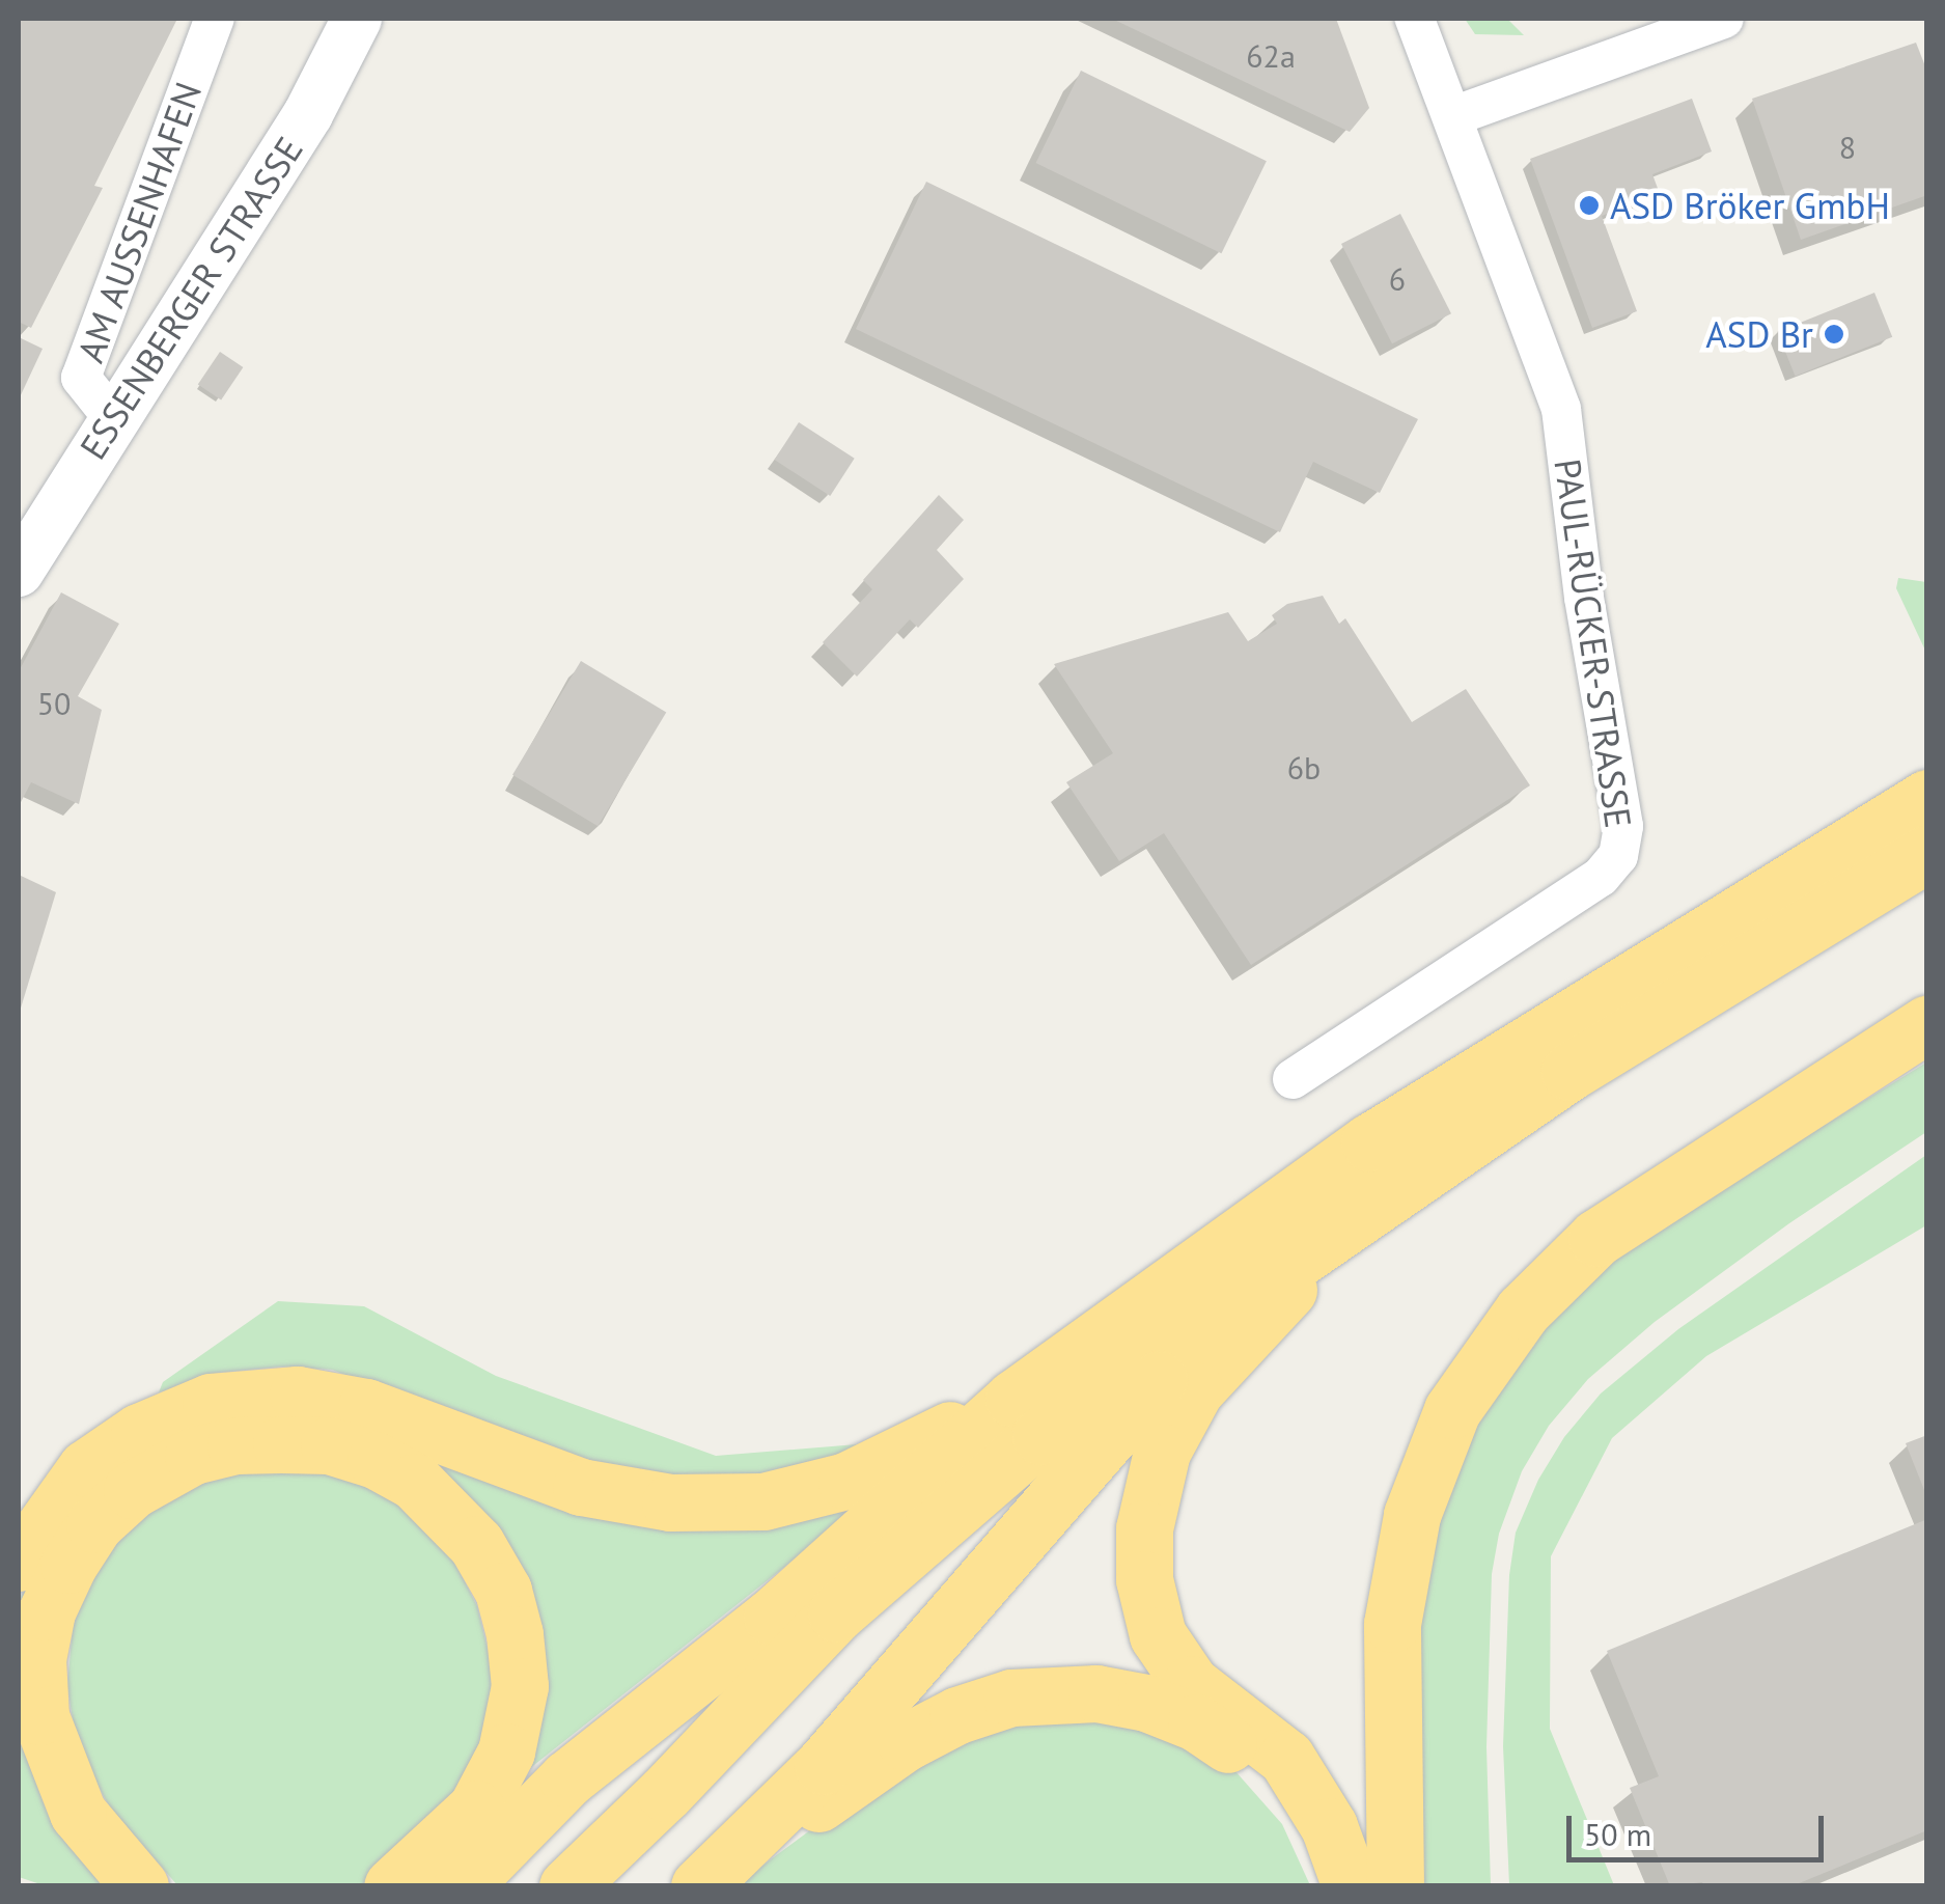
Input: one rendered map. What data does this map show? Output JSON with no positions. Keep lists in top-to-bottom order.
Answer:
{
  "streets": {
    "street": ["AM AUSSENHAFEN", "ESSENBERGER STRASSE", "PAUL-RÜCKER-STRASSE"]
  },
  "crossings": [
    ["AM AUSSENHAFEN", "ESSENBERGER STRASSE"]
  ],
  "places": ["ASD Bröker GmbH", "ASD Br"],
  "house_numbers": [
    "62a",
    "8",
    "6",
    "50",
    "6b"
  ],
  "scale_bar": "50 m"
}
